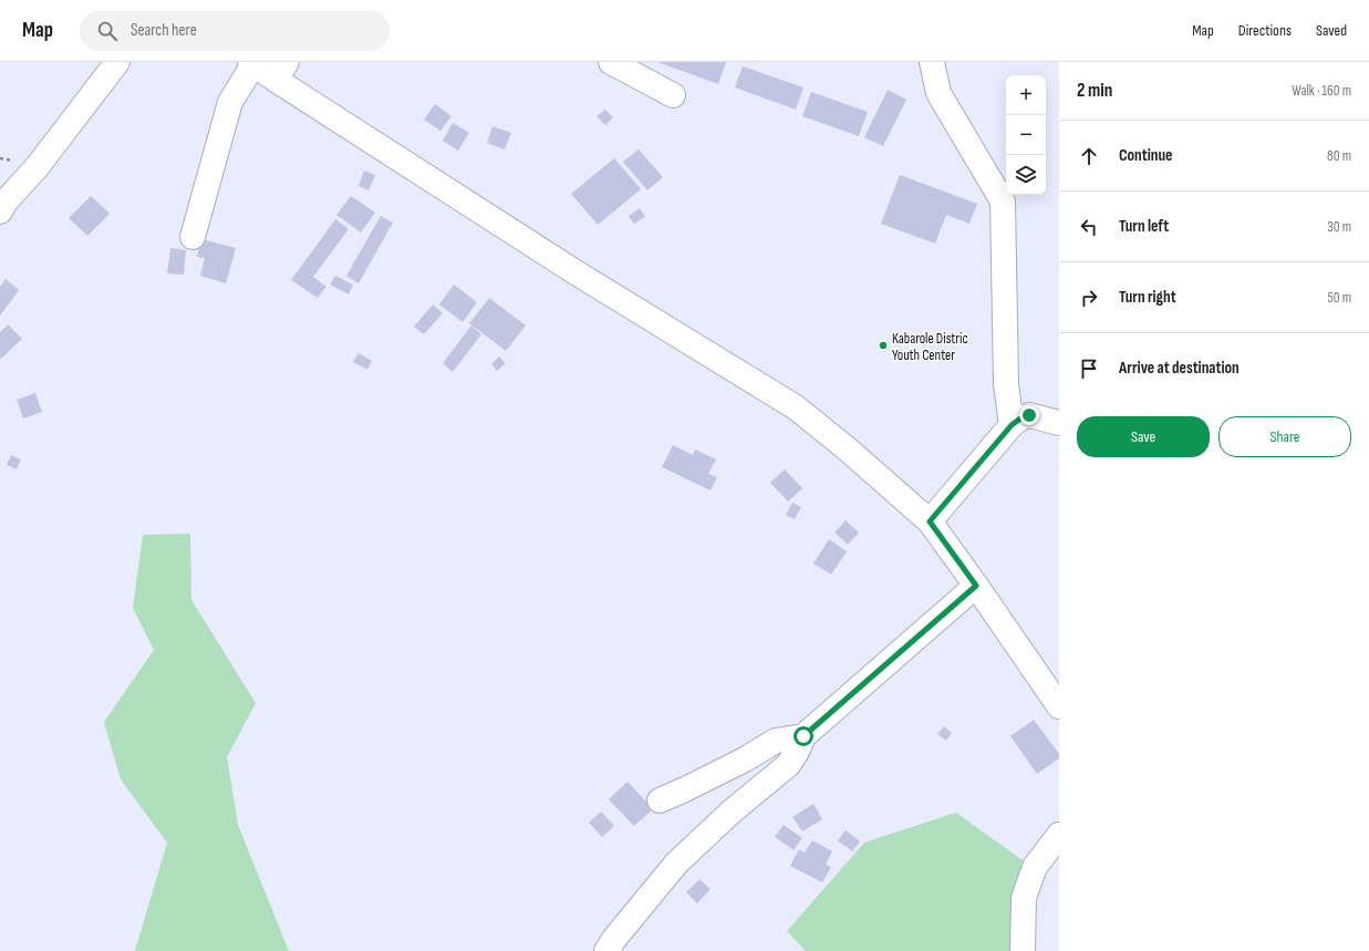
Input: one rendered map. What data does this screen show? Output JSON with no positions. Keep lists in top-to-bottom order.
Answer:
{
  "places": ["Kabarole Distric Youth Center"],
  "page": {
    "header": "Map",
    "search": "Search here",
    "nav": ["Map", "Directions", "Saved"],
    "heading": ["2 min", "Walk · 160 m"],
    "map_buttons": ["+", "−"],
    "list": [
      ["Continue", "80 m"],
      ["Turn left", "30 m"],
      ["Turn right", "50 m"],
      "Arrive at destination"
    ],
    "buttons": ["Save", "Share"]
  }
}
